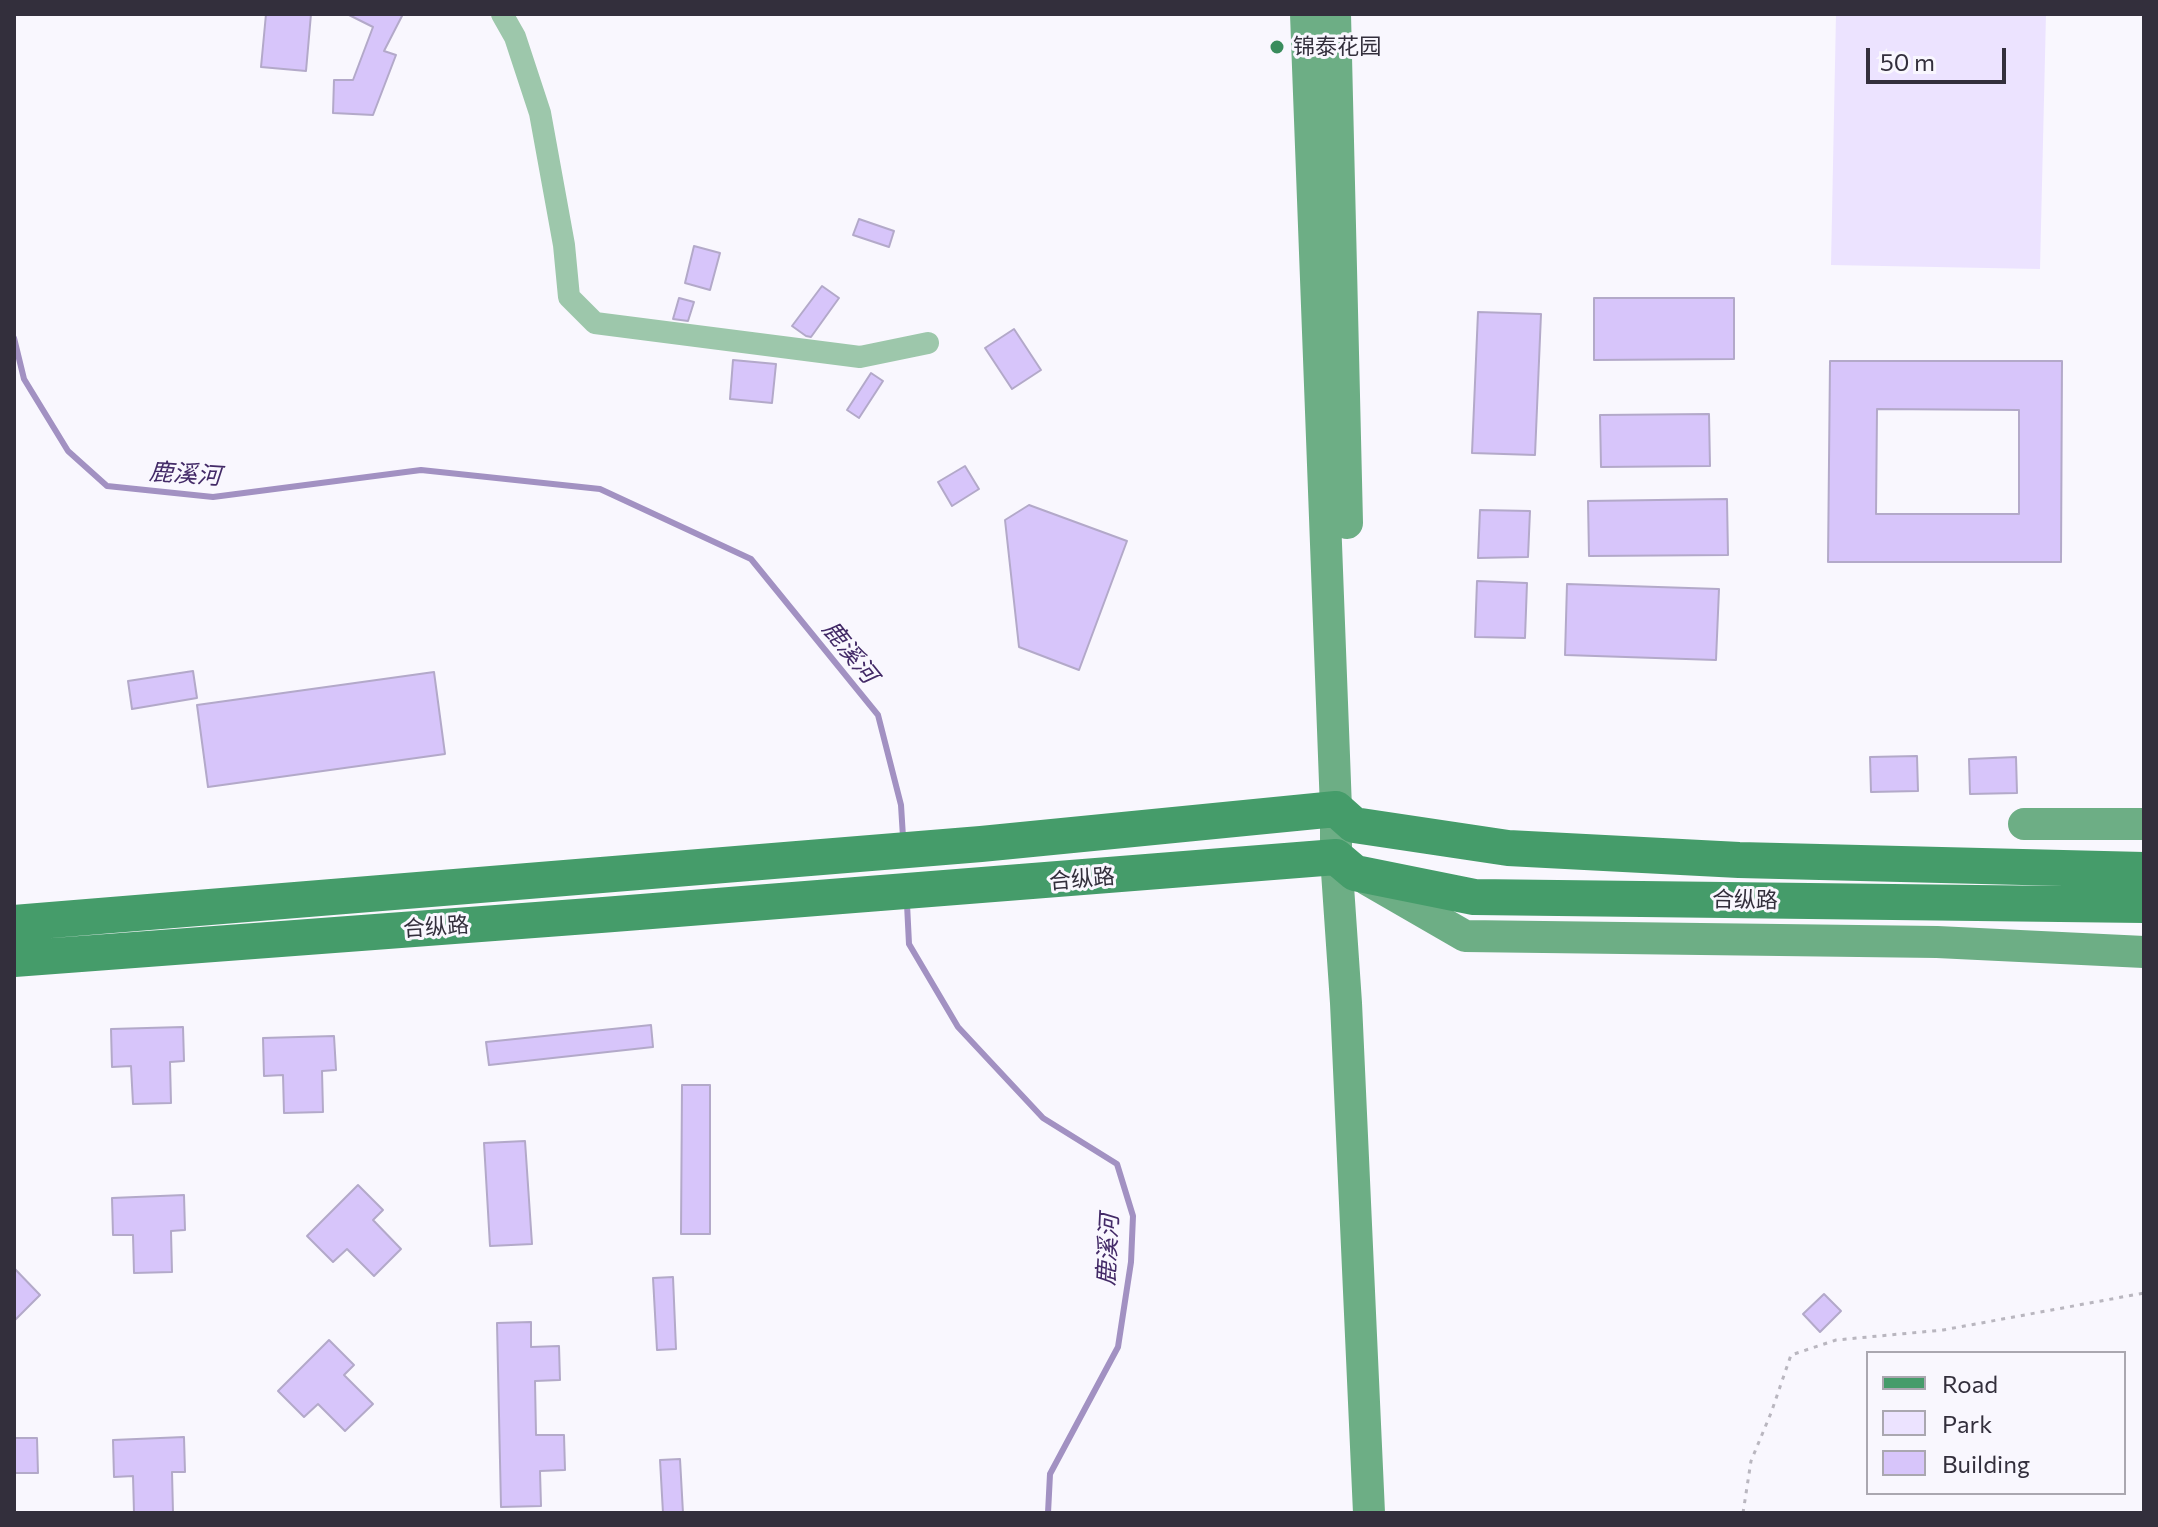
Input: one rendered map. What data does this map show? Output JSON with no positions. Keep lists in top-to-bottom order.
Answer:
{
  "streets": {
    "main road": ["合纵路"]
  },
  "water": ["鹿溪河"],
  "places": ["锦泰花园"],
  "legend": ["Road", "Park", "Building"],
  "scale_bar": "50 m"
}
